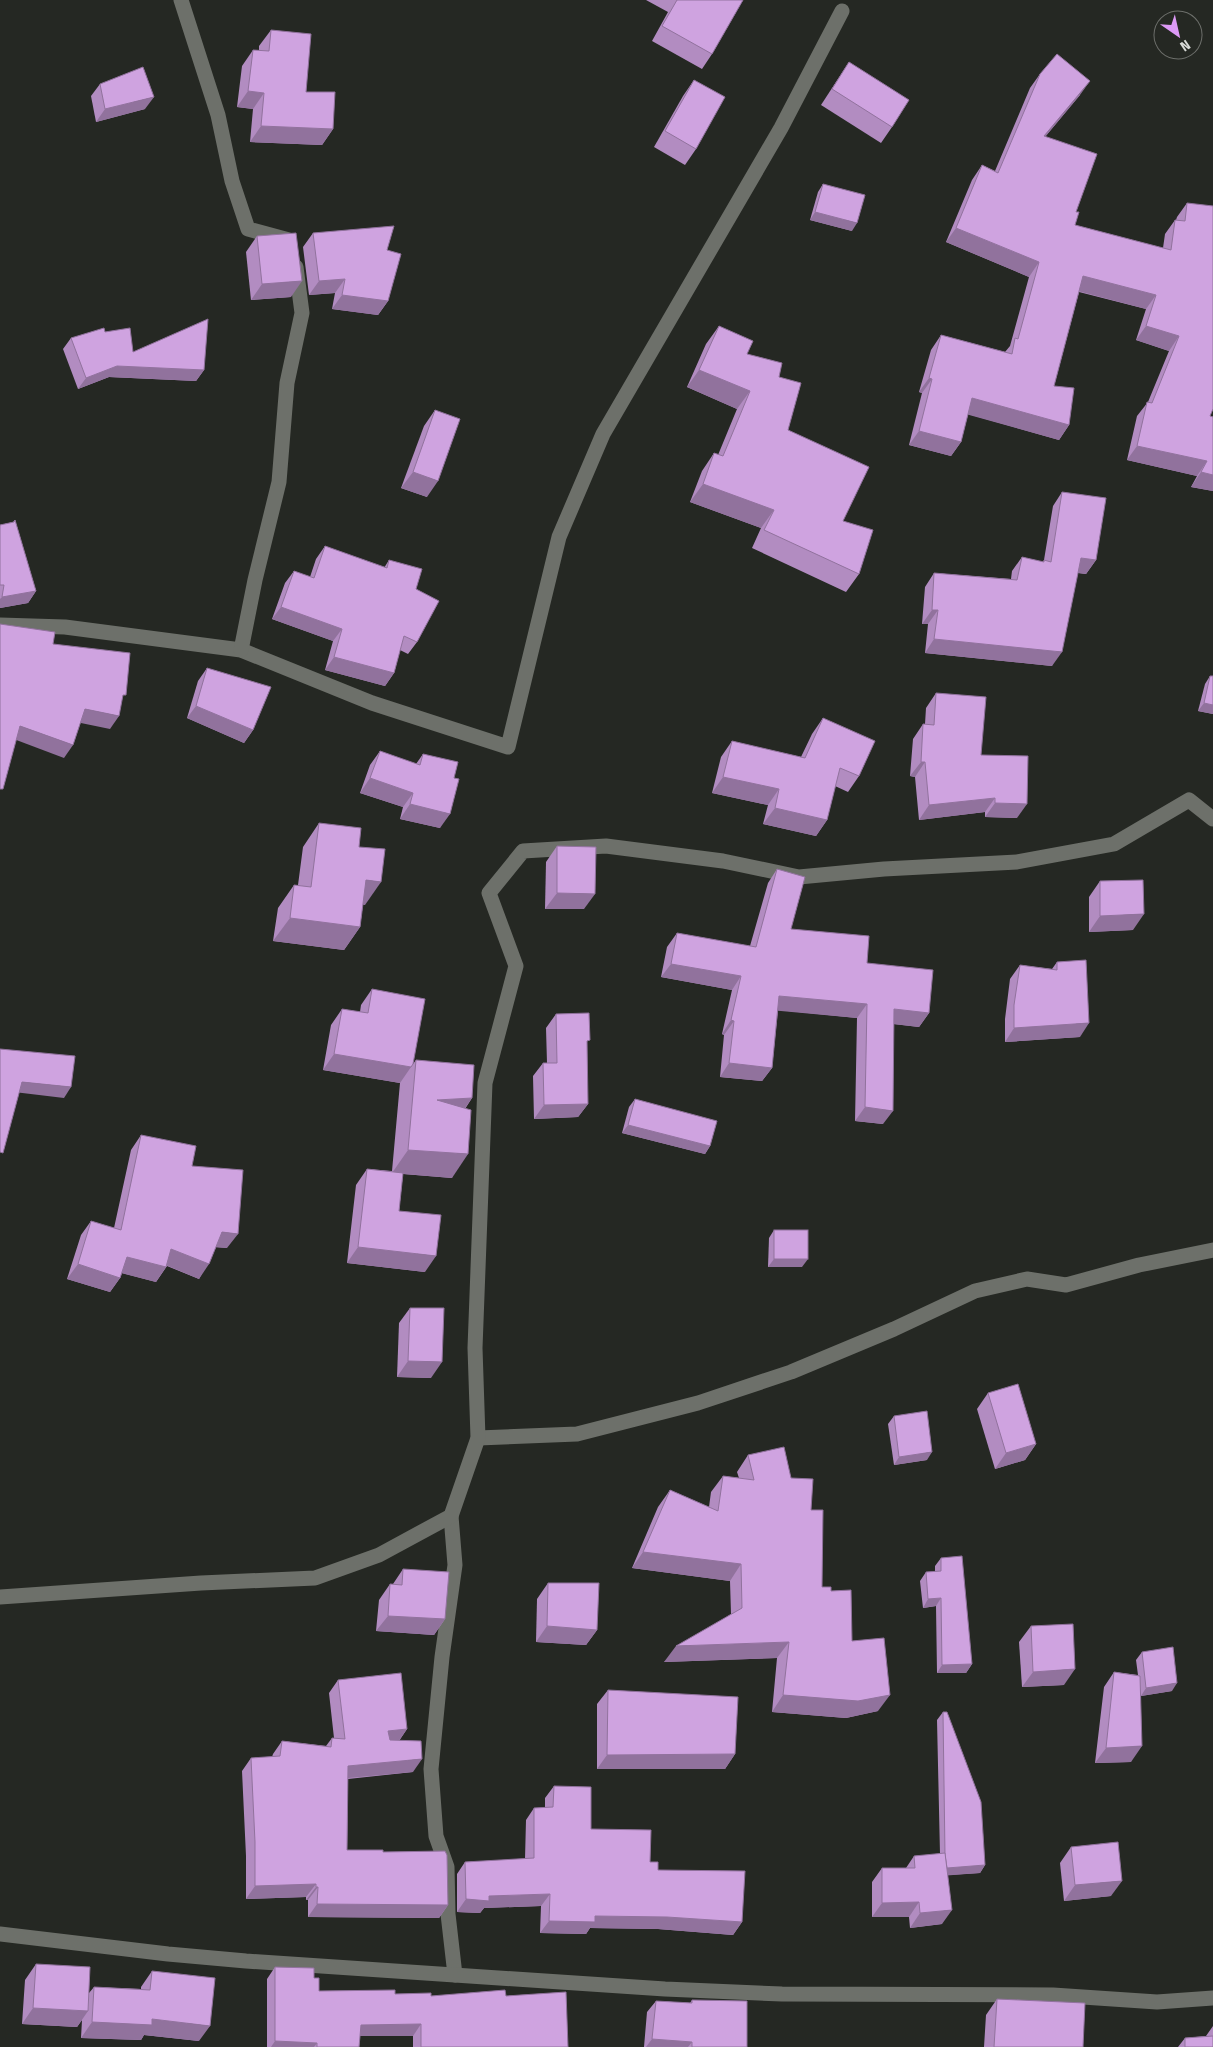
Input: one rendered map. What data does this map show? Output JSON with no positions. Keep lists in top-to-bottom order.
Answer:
{
  "north": "bottom right"
}
